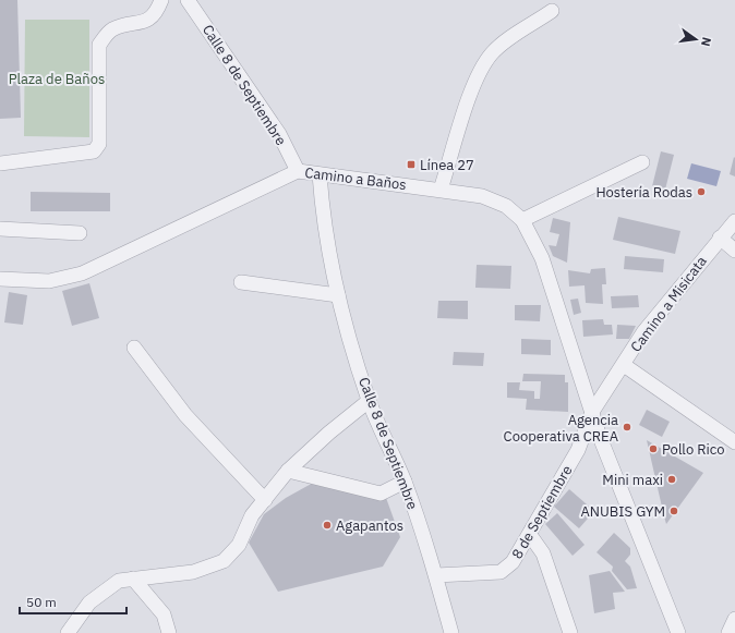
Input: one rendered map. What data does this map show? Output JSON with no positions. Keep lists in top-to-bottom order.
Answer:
{
  "streets": {
    "street": [
      "Calle 8 de Septiembre",
      "Camino a Baños",
      "Camino a Misicata",
      "8 de Septiembre"
    ]
  },
  "crossings": [
    ["Calle 8 de Septiembre", "Camino a Baños"],
    ["Calle 8 de Septiembre", "8 de Septiembre"],
    ["Camino a Baños", "Camino a Misicata"],
    ["Camino a Baños", "8 de Septiembre"],
    ["Camino a Misicata", "8 de Septiembre"]
  ],
  "parks": ["Plaza de Baños"],
  "places": {
    "transit": ["Línea 27"],
    "other": [
      "Hostería Rodas",
      "Agencia Cooperativa CREA",
      "Pollo Rico",
      "Mini maxi",
      "ANUBIS GYM",
      "Agapantos"
    ]
  },
  "scale_bar": "50 m",
  "north": "right"
}
